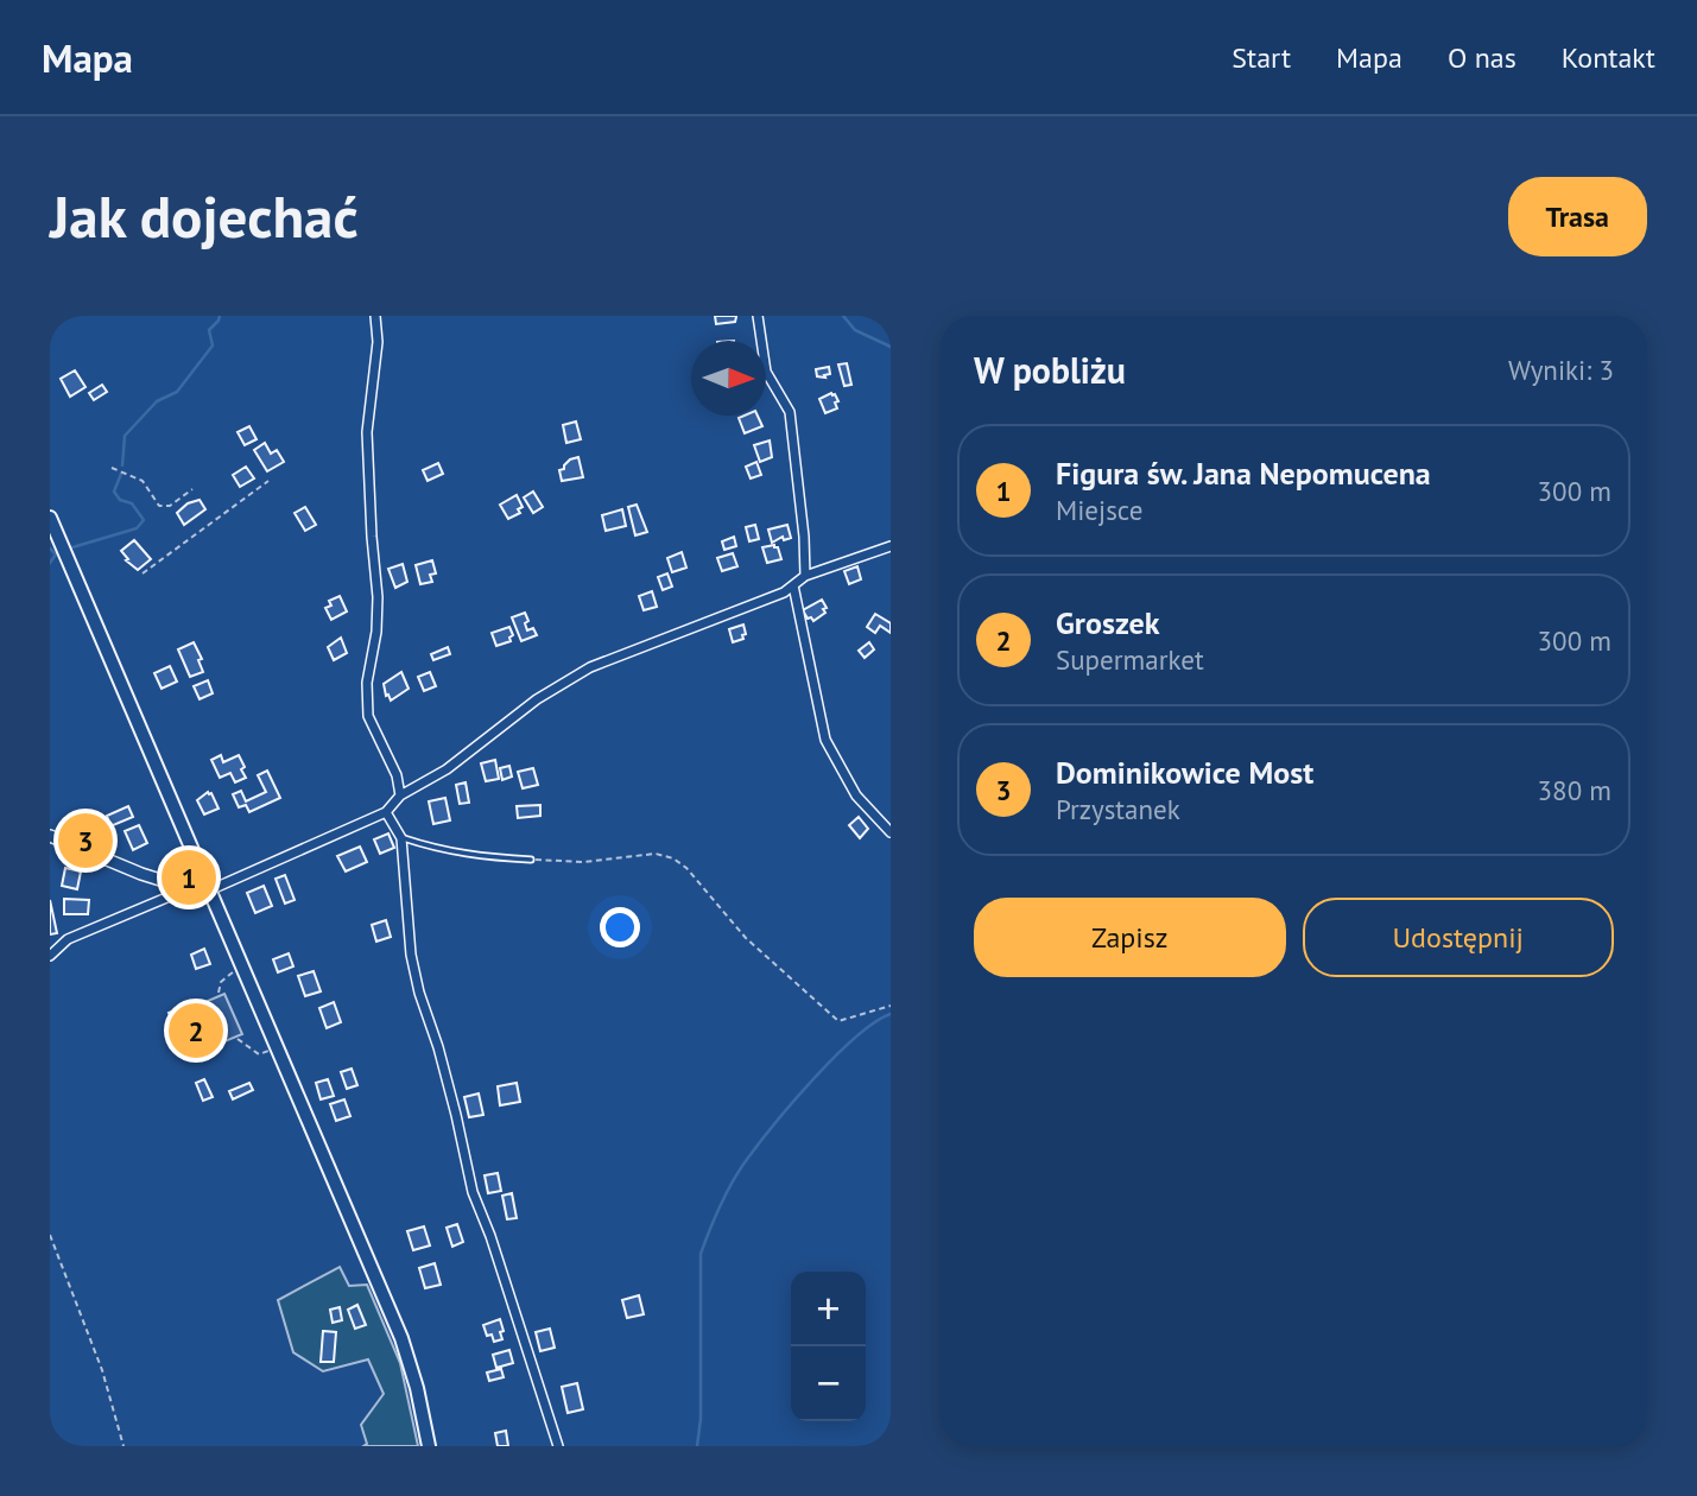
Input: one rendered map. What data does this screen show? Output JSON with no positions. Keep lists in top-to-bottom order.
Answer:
{
  "north": "right",
  "page": {
    "header": "Mapa",
    "nav": [
      "Start",
      "Mapa",
      "O nas",
      "Kontakt"
    ],
    "buttons": [
      "Trasa",
      ["Zapisz", "Udostępnij"]
    ],
    "title": "Jak dojechać",
    "heading": ["W pobliżu", "Wyniki: 3"],
    "list": [
      {
        "mark": "1",
        "name": "Figura św. Jana Nepomucena",
        "note": "Miejsce",
        "value": "300 m"
      },
      {
        "mark": "2",
        "name": "Groszek",
        "note": "Supermarket",
        "value": "300 m"
      },
      {
        "mark": "3",
        "name": "Dominikowice Most",
        "note": "Przystanek",
        "value": "380 m"
      }
    ],
    "pins": ["3", "1", "2"],
    "map_buttons": ["+", "−"]
  }
}
